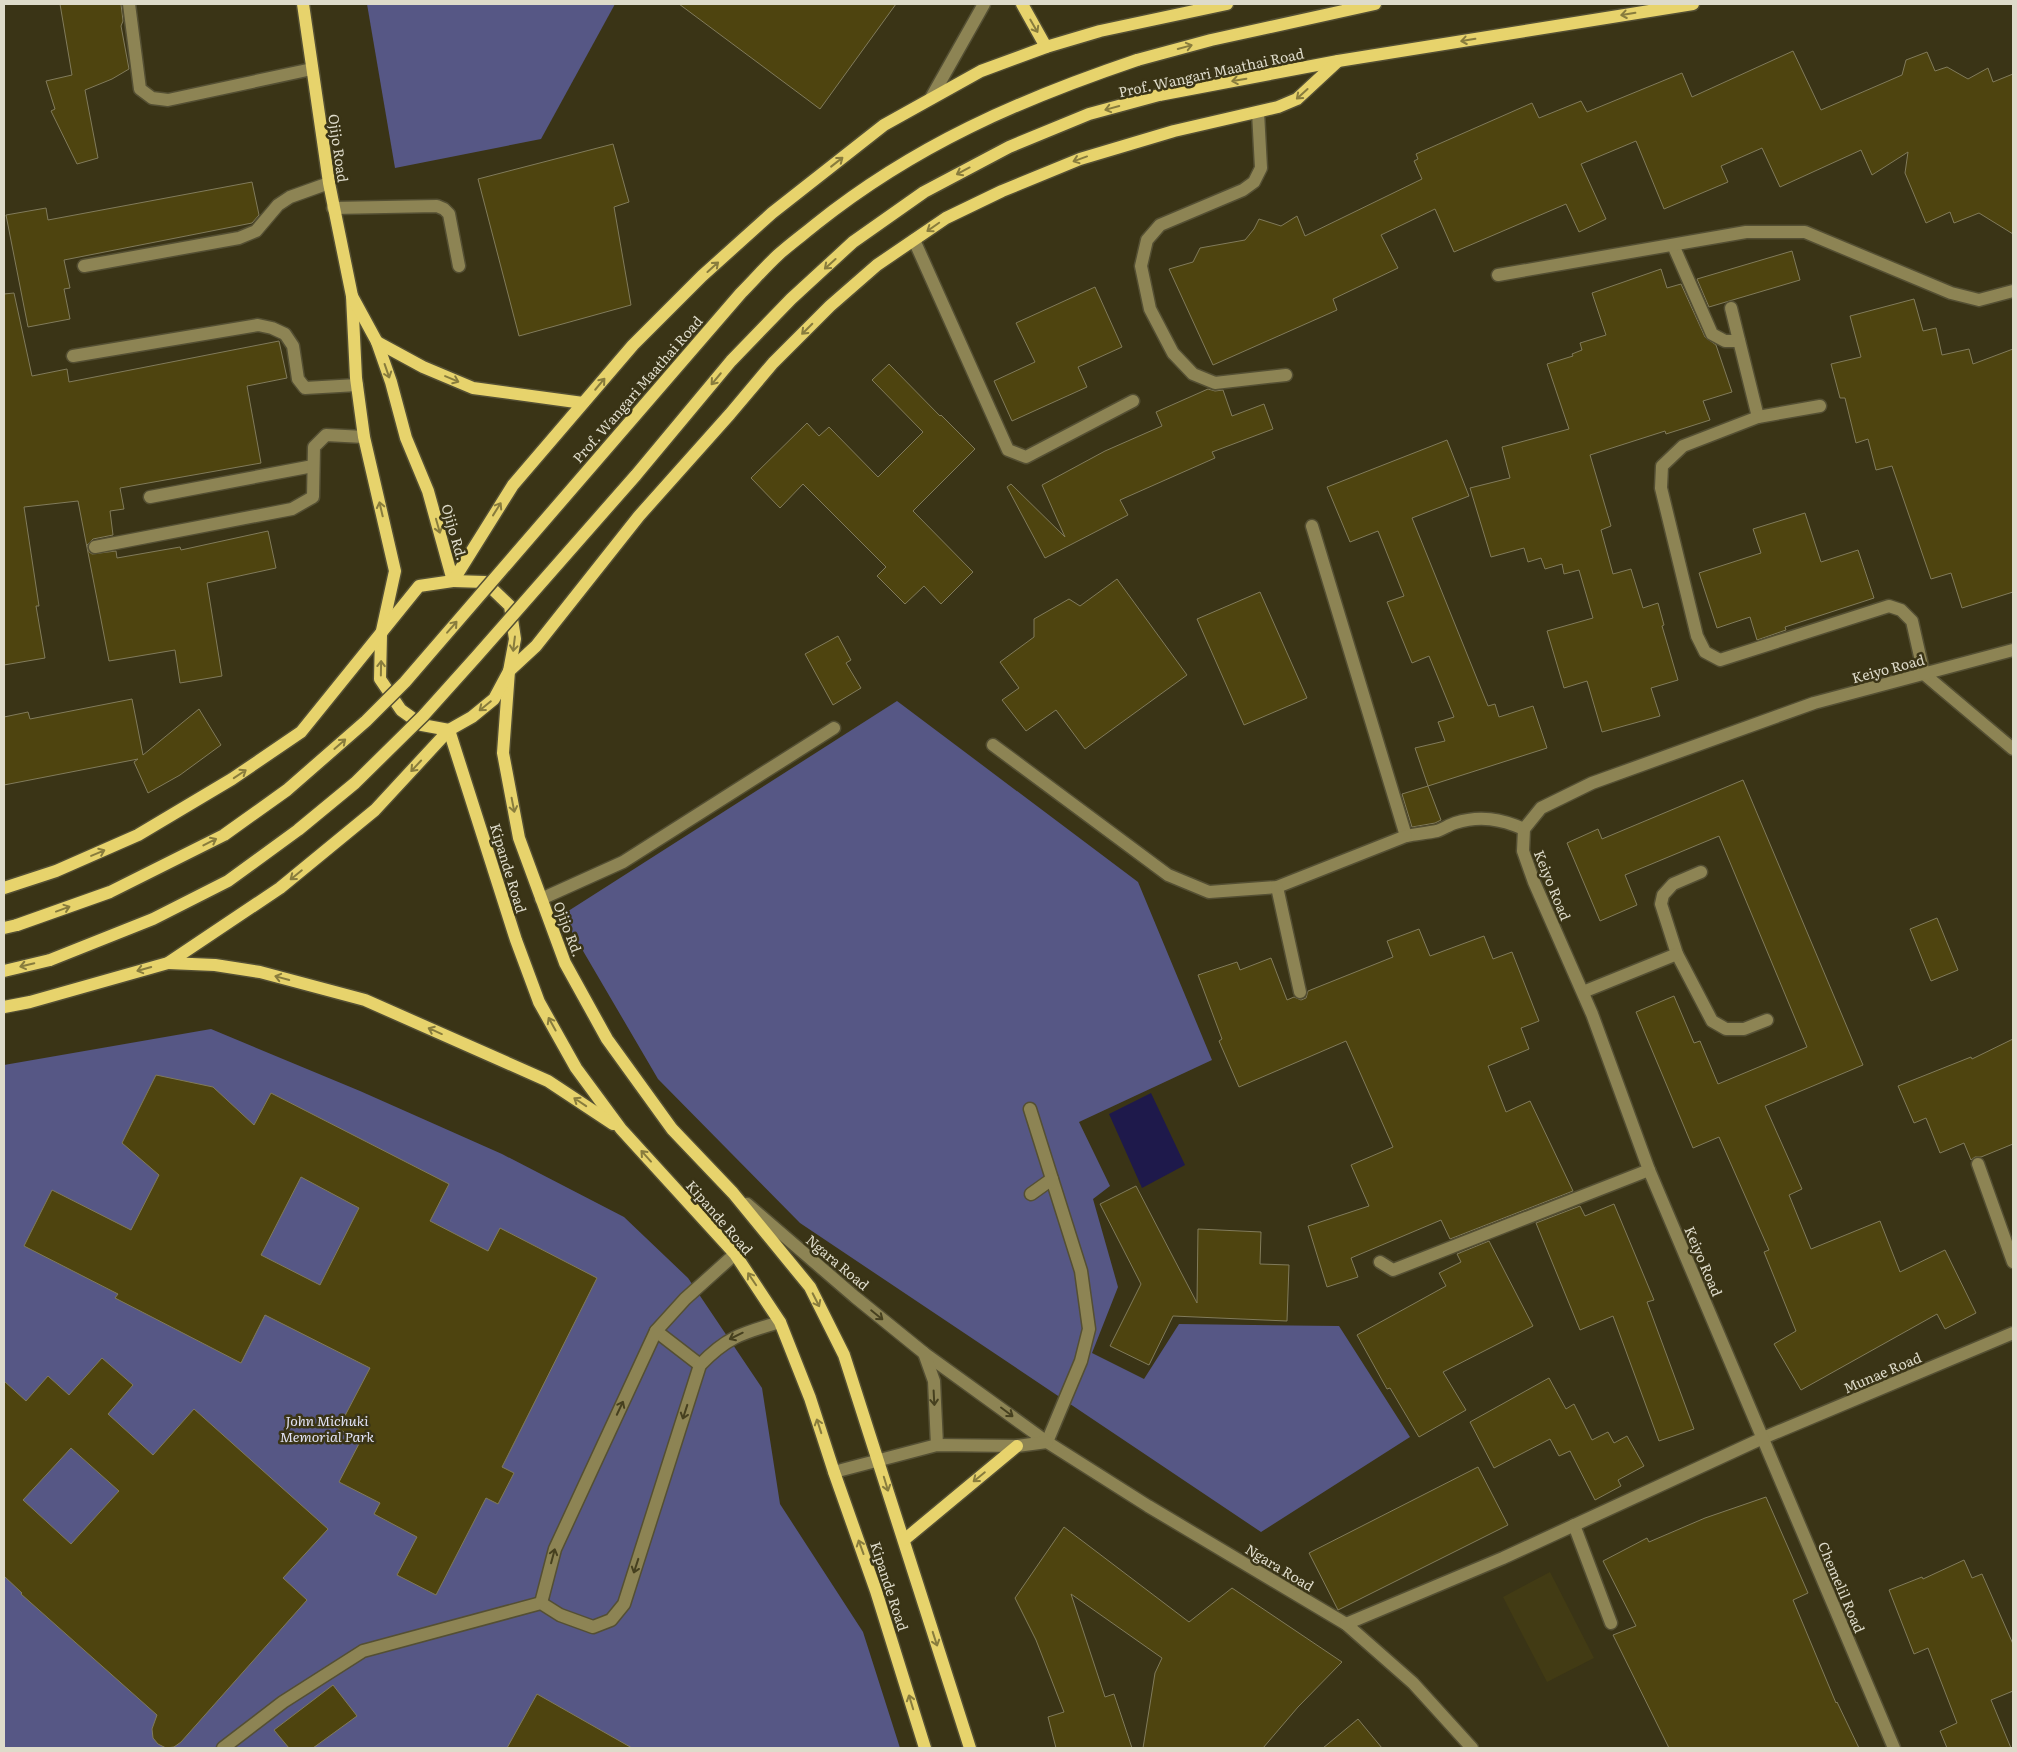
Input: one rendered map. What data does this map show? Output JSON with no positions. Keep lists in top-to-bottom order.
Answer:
{
  "streets": {
    "main road": [
      "Prof. Wangari Maathai Road",
      "Ojijo Road",
      "Ojijo Rd.",
      "Kipande Road"
    ],
    "street": [
      "Keiyo Road",
      "Ngara Road",
      "Munae Road",
      "Chemelil Road"
    ]
  },
  "crossings": [
    ["Prof. Wangari Maathai Road", "Ojijo Rd."],
    ["Prof. Wangari Maathai Road", "Kipande Road"],
    ["Ojijo Road", "Ojijo Rd."],
    ["Ojijo Rd.", "Kipande Road"],
    ["Ojijo Rd.", "Ngara Road"],
    ["Keiyo Road", "Munae Road"],
    ["Keiyo Road", "Chemelil Road"],
    ["Kipande Road", "Ngara Road"],
    ["Ngara Road", "Munae Road"],
    ["Munae Road", "Chemelil Road"]
  ],
  "one_way": ["Ngara Road"],
  "parks": ["John Michuki Memorial Park"]
}
